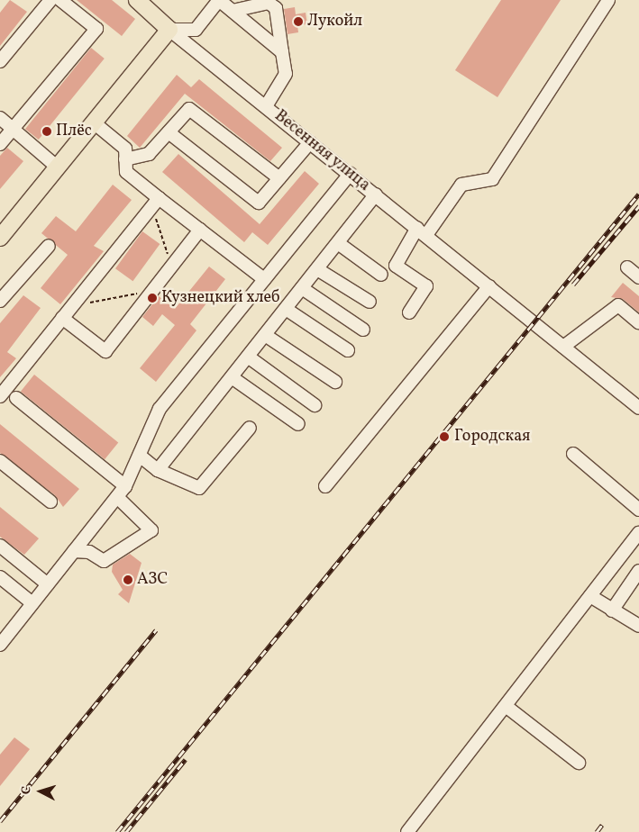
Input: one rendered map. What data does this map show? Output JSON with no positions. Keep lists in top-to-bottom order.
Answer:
{
  "streets": {
    "main road": ["Весенняя улица"]
  },
  "places": [
    "Лукойл",
    "Плёс",
    "Кузнецкий хлеб",
    "Городская",
    "АЗС"
  ],
  "north": "left"
}
